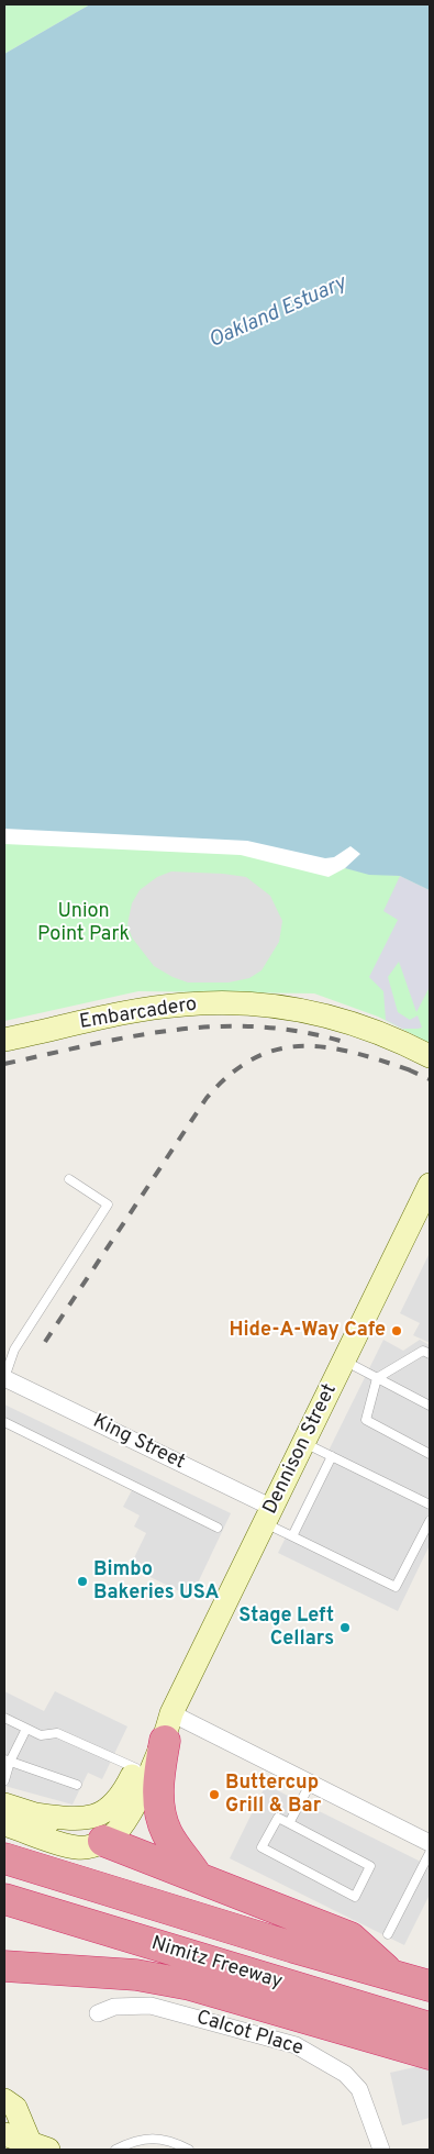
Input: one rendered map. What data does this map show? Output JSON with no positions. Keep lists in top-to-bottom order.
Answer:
{
  "streets": {
    "highway": ["Nimitz Freeway"],
    "main road": ["Embarcadero", "Dennison Street"],
    "street": ["King Street", "Calcot Place"]
  },
  "crossings": [
    ["King Street", "Dennison Street"]
  ],
  "water": ["Oakland Estuary"],
  "parks": ["Union Point Park"],
  "places": [
    "Hide-A-Way Cafe",
    "Bimbo Bakeries USA",
    "Stage Left Cellars",
    "Buttercup Grill & Bar"
  ]
}
